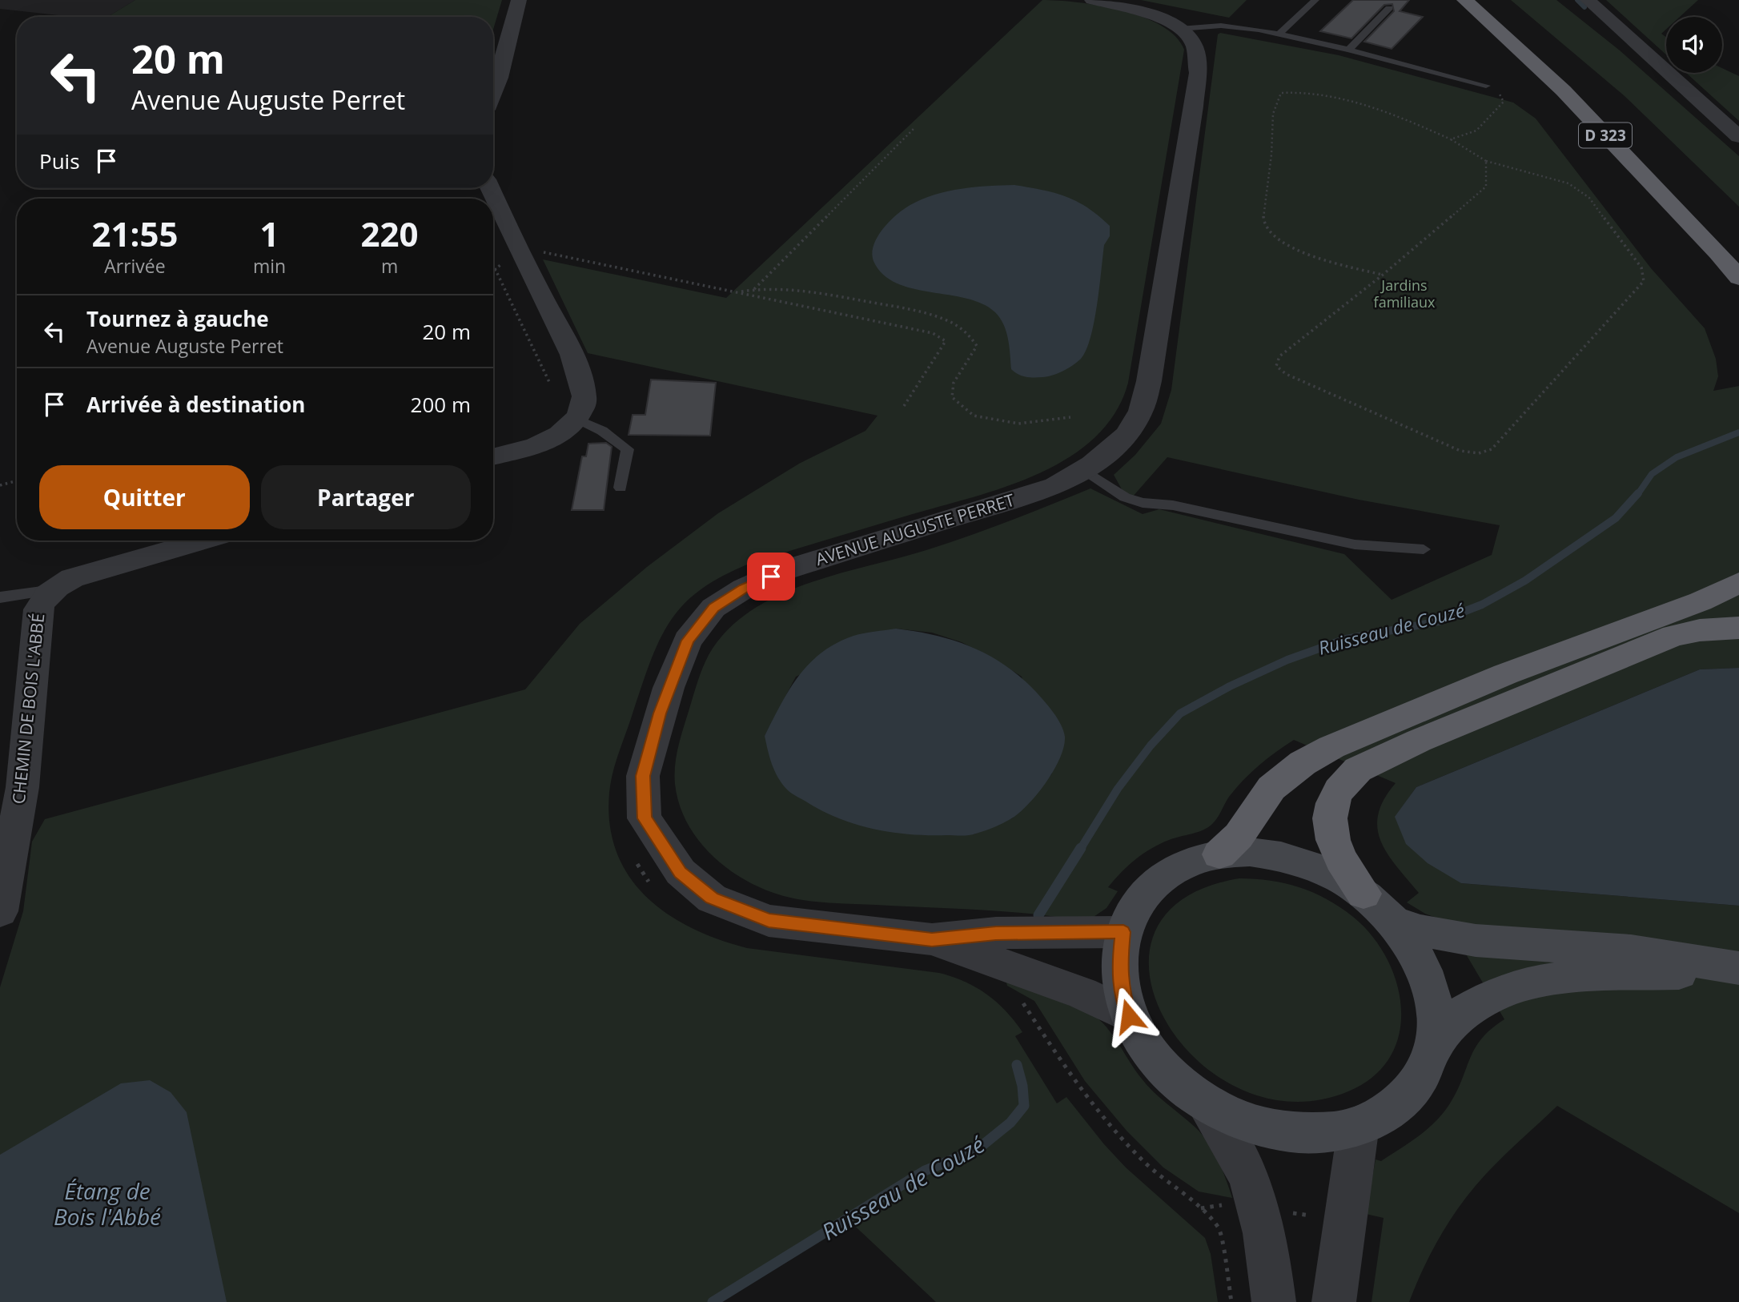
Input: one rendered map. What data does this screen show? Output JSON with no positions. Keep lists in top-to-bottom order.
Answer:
{
  "streets": {
    "highway": ["D 323"],
    "street": ["AVENUE AUGUSTE PERRET", "CHEMIN DE BOIS L'ABBÉ"]
  },
  "water": ["Ruisseau de Couzé", "Étang de Bois l'Abbé"],
  "parks": ["Jardins familiaux"],
  "page": {
    "turn": ["20 m", "Avenue Auguste Perret"],
    "then": "Puis",
    "eta": [
      "21:55",
      "Arrivée",
      "1",
      "min",
      "220",
      "m"
    ],
    "list": [
      {
        "name": "Tournez à gauche",
        "note": "Avenue Auguste Perret",
        "value": "20 m"
      },
      {
        "name": "Arrivée à destination",
        "value": "200 m"
      }
    ],
    "buttons": ["Quitter", "Partager"]
  }
}
